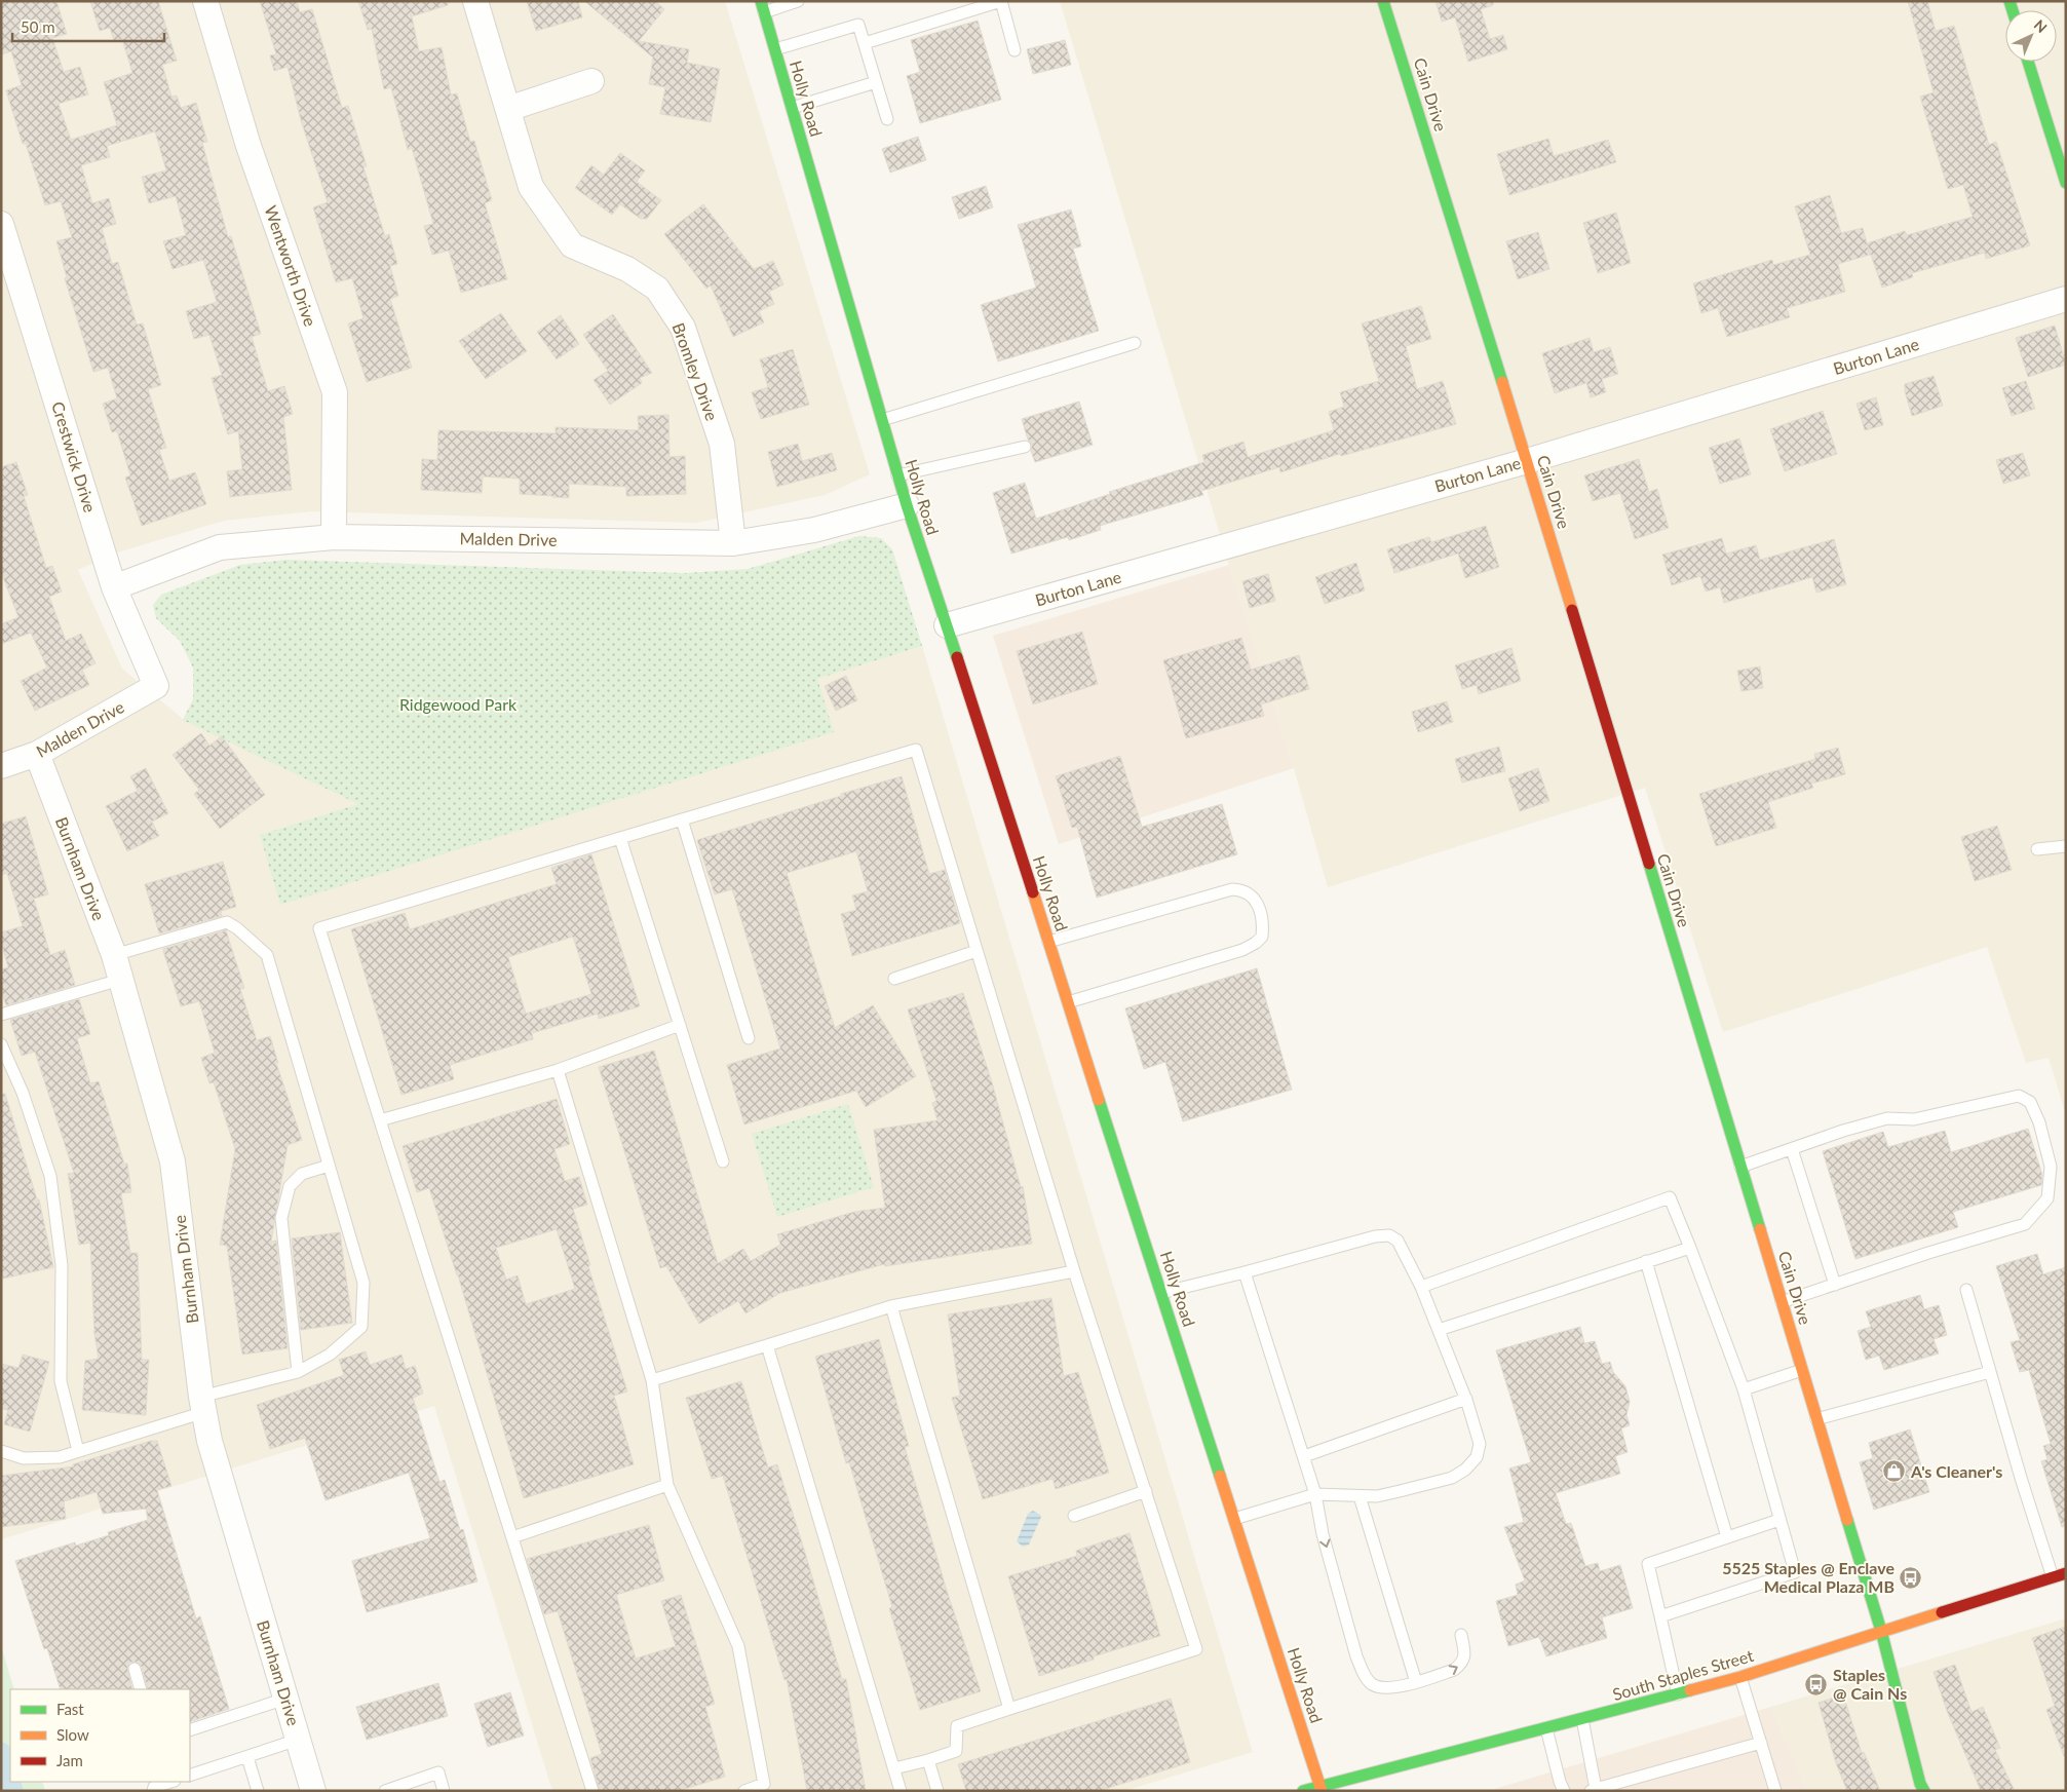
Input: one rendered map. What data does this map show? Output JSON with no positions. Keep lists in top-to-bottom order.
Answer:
{
  "streets": {
    "main road": ["Cain Drive", "Holly Road", "South Staples Street"],
    "street": [
      "Wentworth Drive",
      "Burton Lane",
      "Bromley Drive",
      "Crestwick Drive",
      "Malden Drive",
      "Burnham Drive"
    ]
  },
  "crossings": [
    ["Cain Drive", "Burton Lane"],
    ["Cain Drive", "South Staples Street"],
    ["Holly Road", "Burton Lane"],
    ["Holly Road", "Malden Drive"],
    ["Holly Road", "South Staples Street"],
    ["Wentworth Drive", "Malden Drive"],
    ["Bromley Drive", "Malden Drive"],
    ["Crestwick Drive", "Malden Drive"],
    ["Malden Drive", "Burnham Drive"]
  ],
  "parks": ["Ridgewood Park"],
  "places": {
    "shop": ["A's Cleaner's"],
    "bus stop": ["5525 Staples @ Enclave Medical Plaza MB", "Staples @ Cain Ns"]
  },
  "legend": ["Fast", "Slow", "Jam"],
  "scale_bar": "50 m",
  "north": "top right"
}
